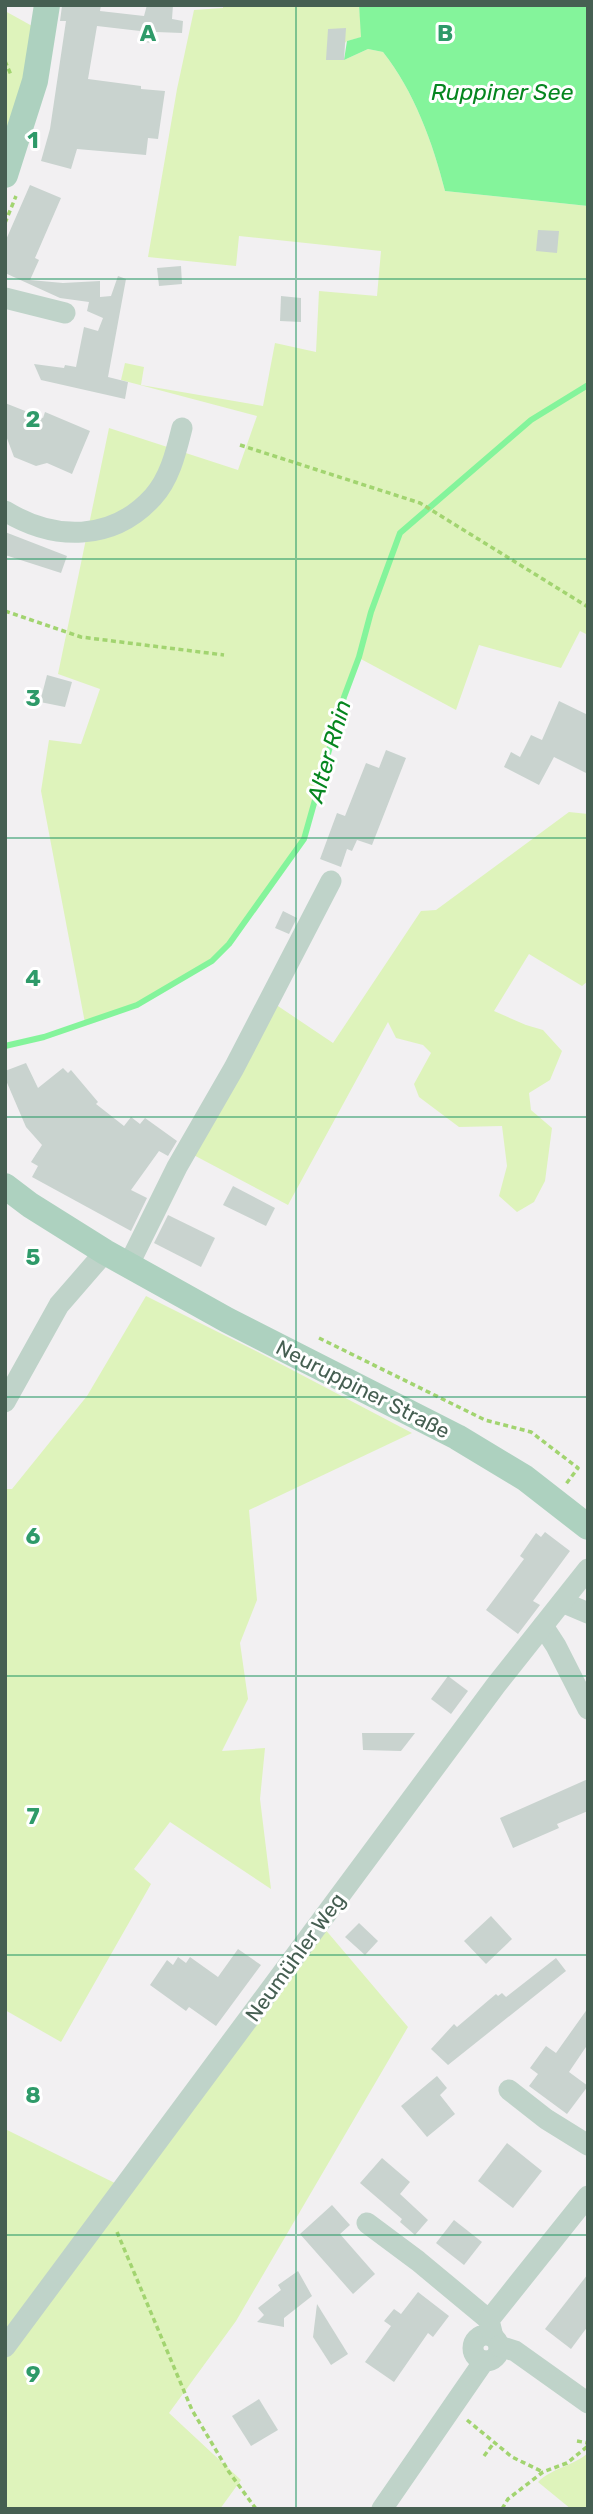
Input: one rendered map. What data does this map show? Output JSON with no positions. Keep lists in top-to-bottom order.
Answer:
{
  "streets": {
    "main road": ["Neuruppiner Straße"],
    "street": ["Neumühler Weg"]
  },
  "water": ["Ruppiner See", "Alter Rhin"],
  "grid": {
    "columns": ["A", "B"],
    "rows": [
      "1",
      "2",
      "3",
      "4",
      "5",
      "6",
      "7",
      "8",
      "9"
    ]
  }
}
